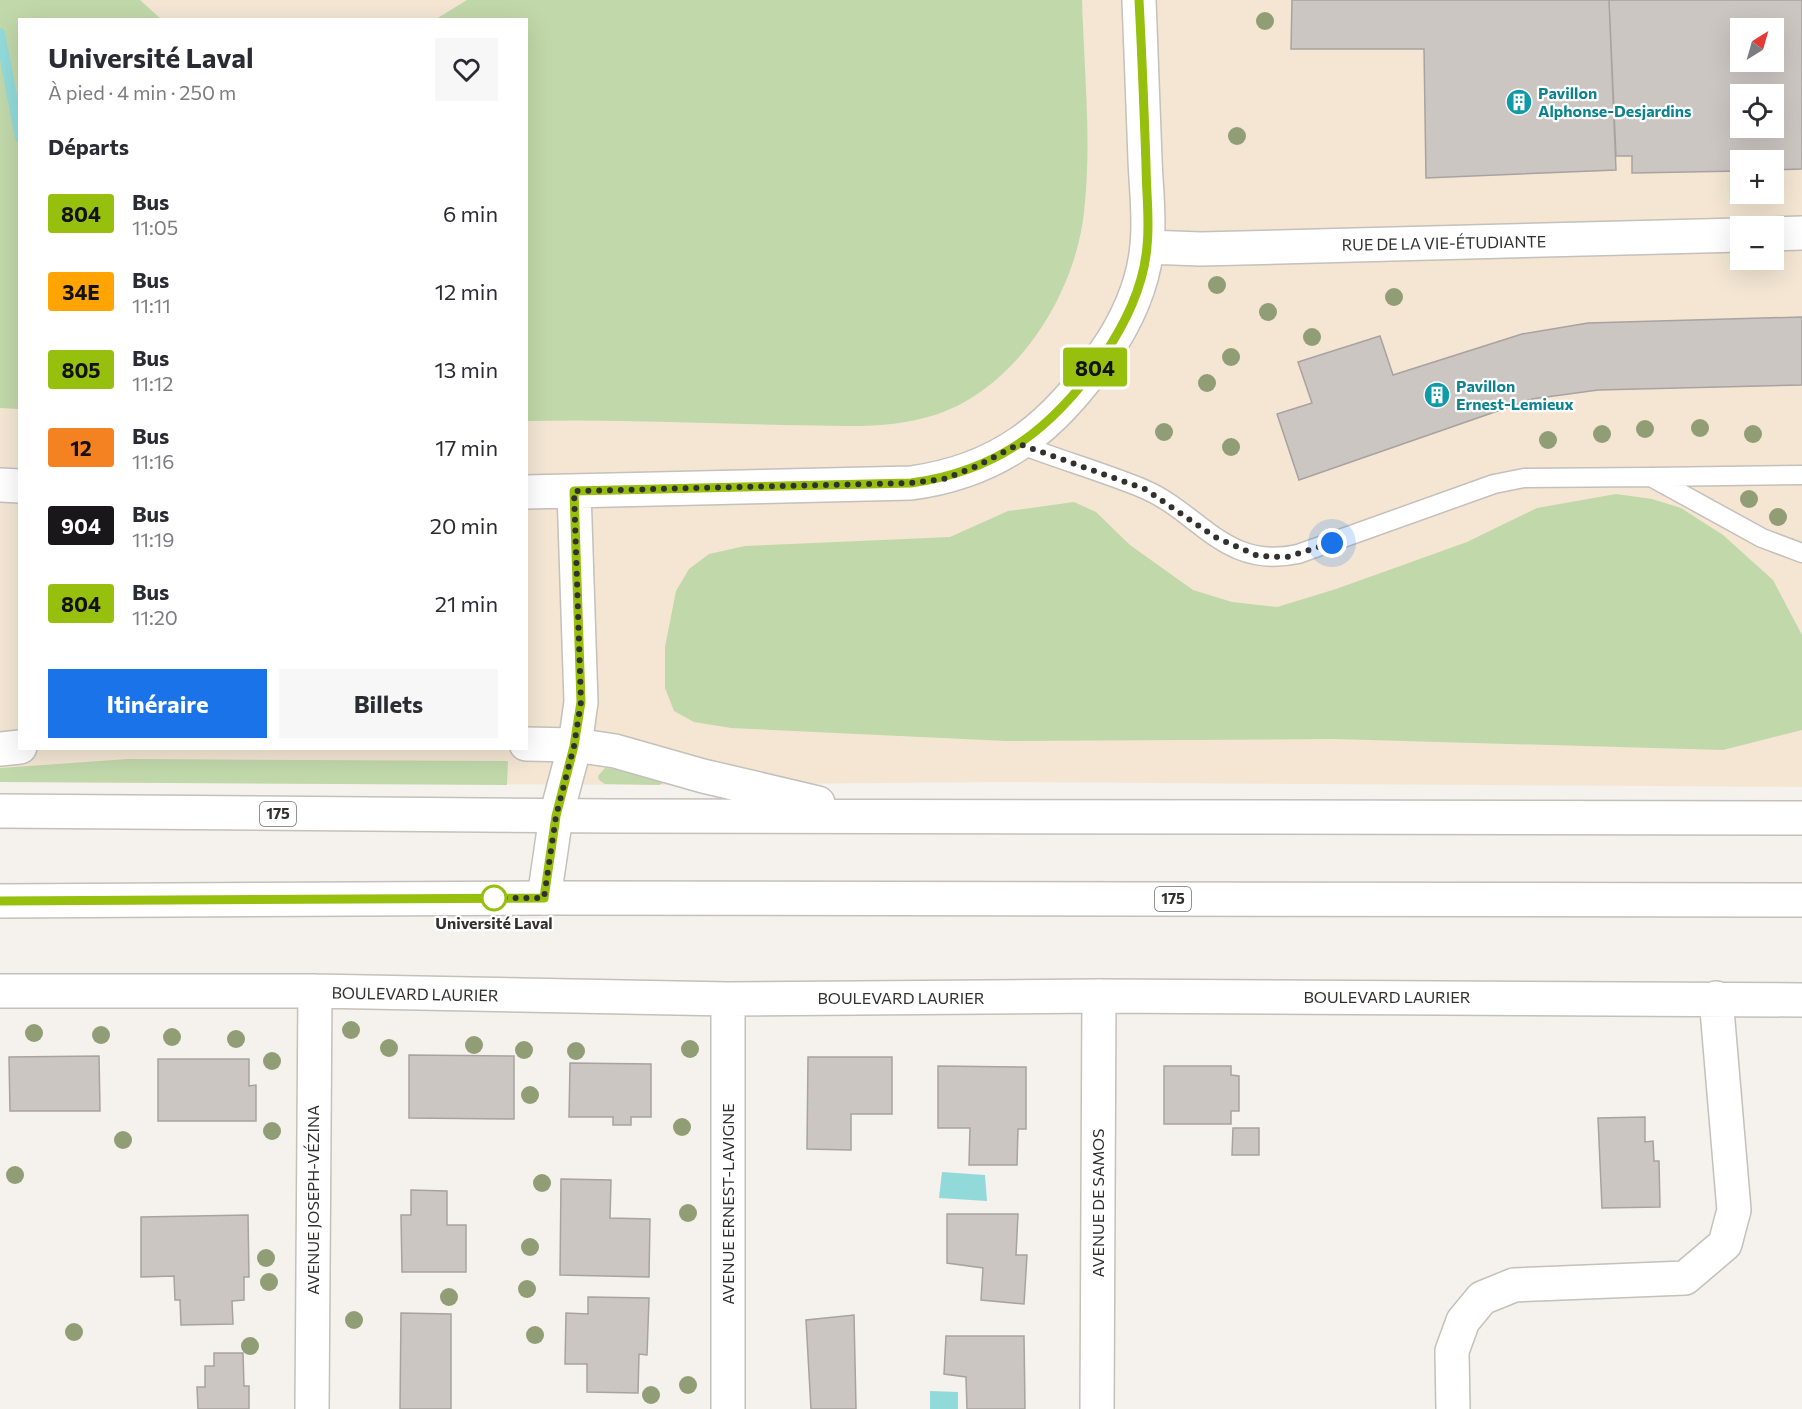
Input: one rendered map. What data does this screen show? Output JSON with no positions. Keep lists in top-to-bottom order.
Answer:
{
  "streets": {
    "street": [
      "RUE DE LA VIE-ÉTUDIANTE",
      "175",
      "BOULEVARD LAURIER",
      "AVENUE JOSEPH-VÉZINA",
      "AVENUE DE SAMOS",
      "AVENUE ERNEST-LAVIGNE"
    ]
  },
  "crossings": [
    ["BOULEVARD LAURIER", "AVENUE JOSEPH-VÉZINA"],
    ["BOULEVARD LAURIER", "AVENUE DE SAMOS"],
    ["BOULEVARD LAURIER", "AVENUE ERNEST-LAVIGNE"]
  ],
  "places": {
    "building": ["Pavillon Alphonse-Desjardins", "Pavillon Ernest-Lemieux"],
    "other": ["Université Laval"]
  },
  "lines": ["bus line 804"],
  "north": "top right",
  "page": {
    "on_map": "804",
    "map_buttons": ["+", "−"],
    "heading": [
      ["Université Laval", "À pied · 4 min · 250 m"],
      "Départs"
    ],
    "list": [
      {
        "mark": "804",
        "name": "Bus",
        "note": "11:05",
        "value": "6 min"
      },
      {
        "mark": "34E",
        "name": "Bus",
        "note": "11:11",
        "value": "12 min"
      },
      {
        "mark": "805",
        "name": "Bus",
        "note": "11:12",
        "value": "13 min"
      },
      {
        "mark": "12",
        "name": "Bus",
        "note": "11:16",
        "value": "17 min"
      },
      {
        "mark": "904",
        "name": "Bus",
        "note": "11:19",
        "value": "20 min"
      },
      {
        "mark": "804",
        "name": "Bus",
        "note": "11:20",
        "value": "21 min"
      }
    ],
    "buttons": ["Itinéraire", "Billets"]
  }
}
